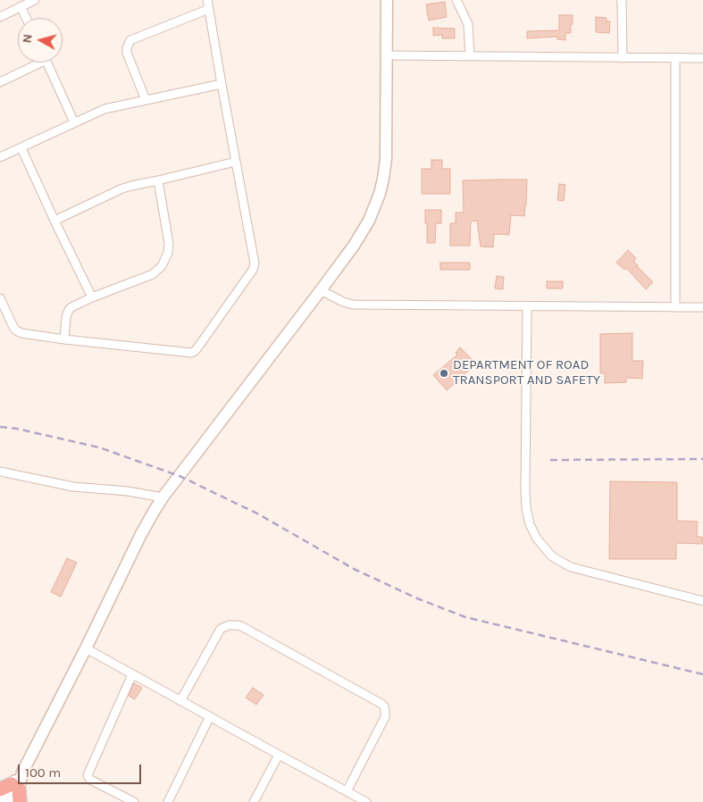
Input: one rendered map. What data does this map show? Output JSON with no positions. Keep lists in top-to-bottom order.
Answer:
{
  "places": ["DEPARTMENT OF ROAD TRANSPORT AND SAFETY"],
  "scale_bar": "100 m",
  "north": "left"
}
